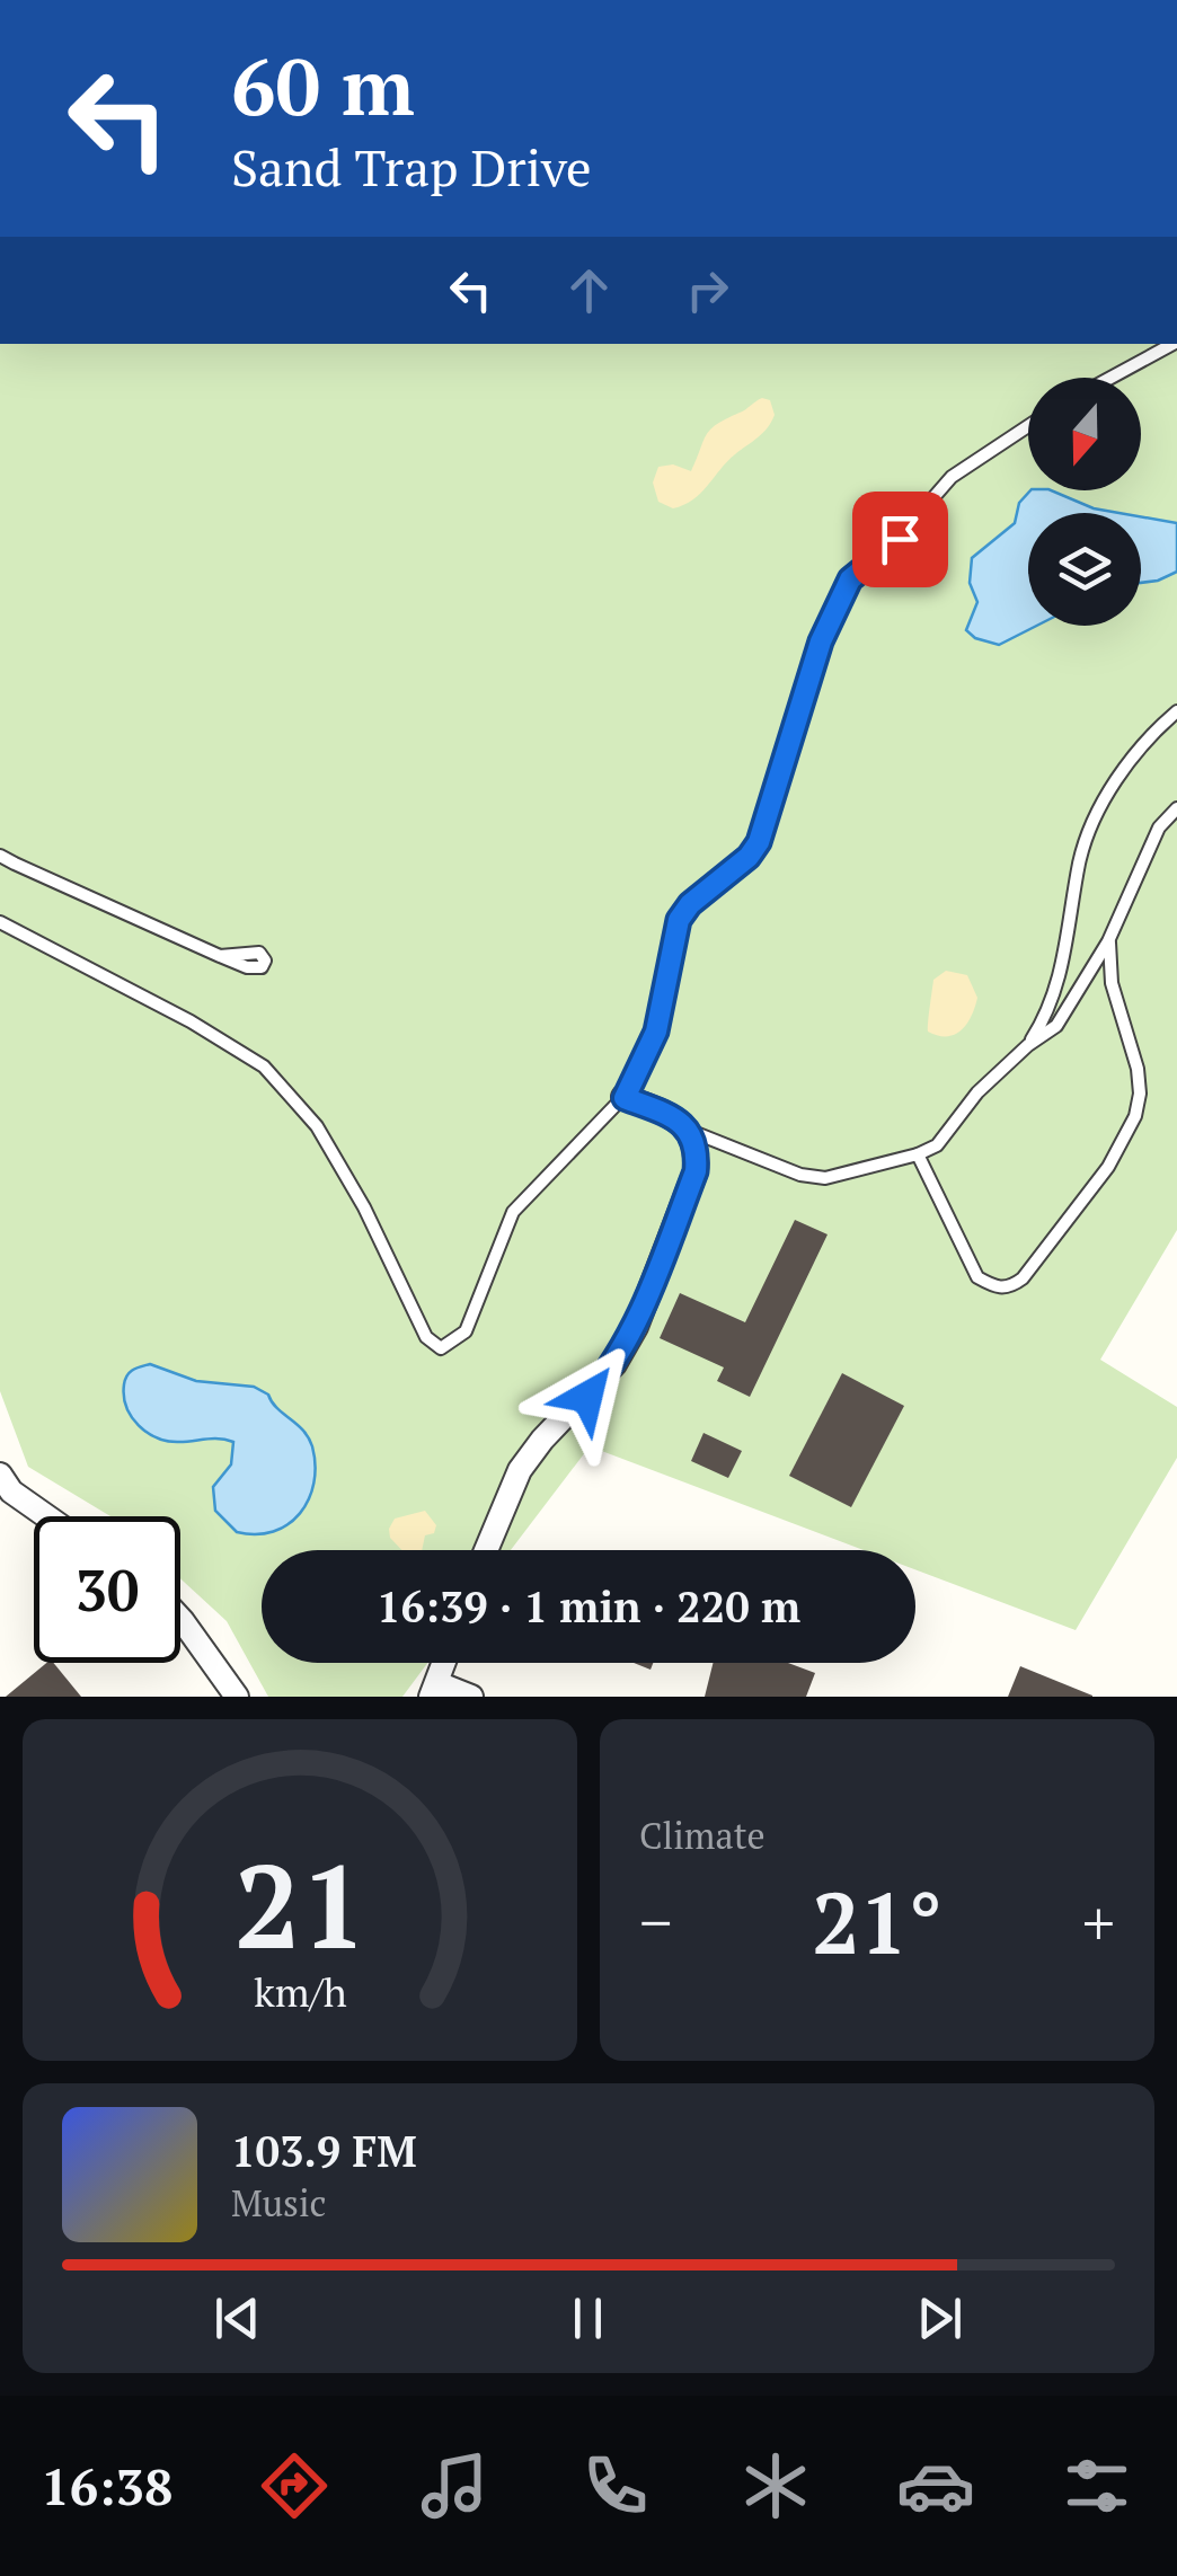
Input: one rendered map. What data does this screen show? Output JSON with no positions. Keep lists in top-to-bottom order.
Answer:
{
  "north": "bottom",
  "page": {
    "turn": ["60 m", "Sand Trap Drive"],
    "limit": "30",
    "trip": "16:39 · 1 min · 220 m",
    "tile": "Climate",
    "heat": ["−", "21°", "+"],
    "song": ["103.9 FM", "Music"],
    "tabs": "16:38",
    "gauge": ["21", "km/h"]
  }
}
